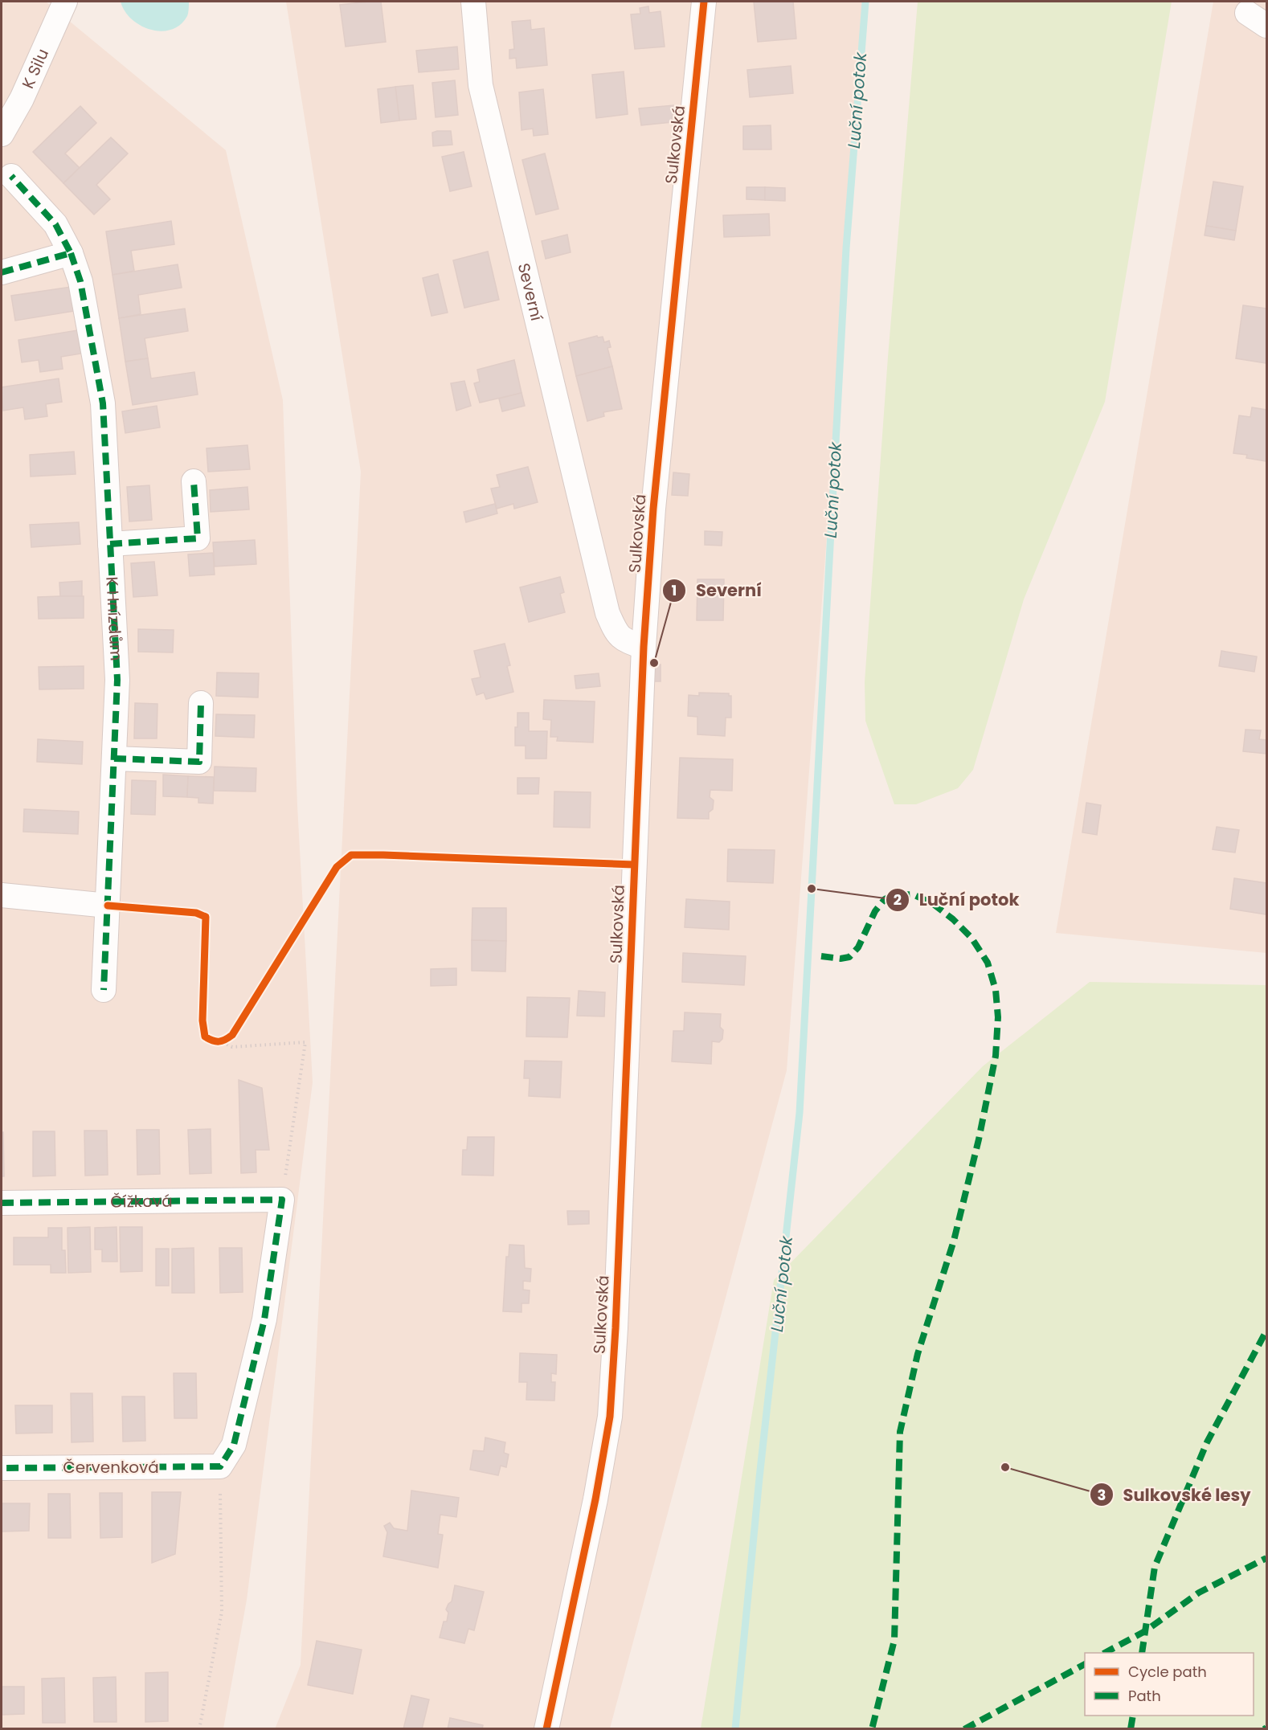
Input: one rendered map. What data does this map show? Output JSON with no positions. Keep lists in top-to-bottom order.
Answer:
{
  "streets": {
    "street": [
      "K Silu",
      "Sulkovská",
      "Severní",
      "K Hnízdům",
      "Čížková",
      "Červenková"
    ]
  },
  "crossings": [
    ["Sulkovská", "Severní"]
  ],
  "water": ["Luční potok"],
  "places": ["Severní", "Luční potok", "Sulkovské lesy"],
  "legend": ["Cycle path", "Path"]
}
